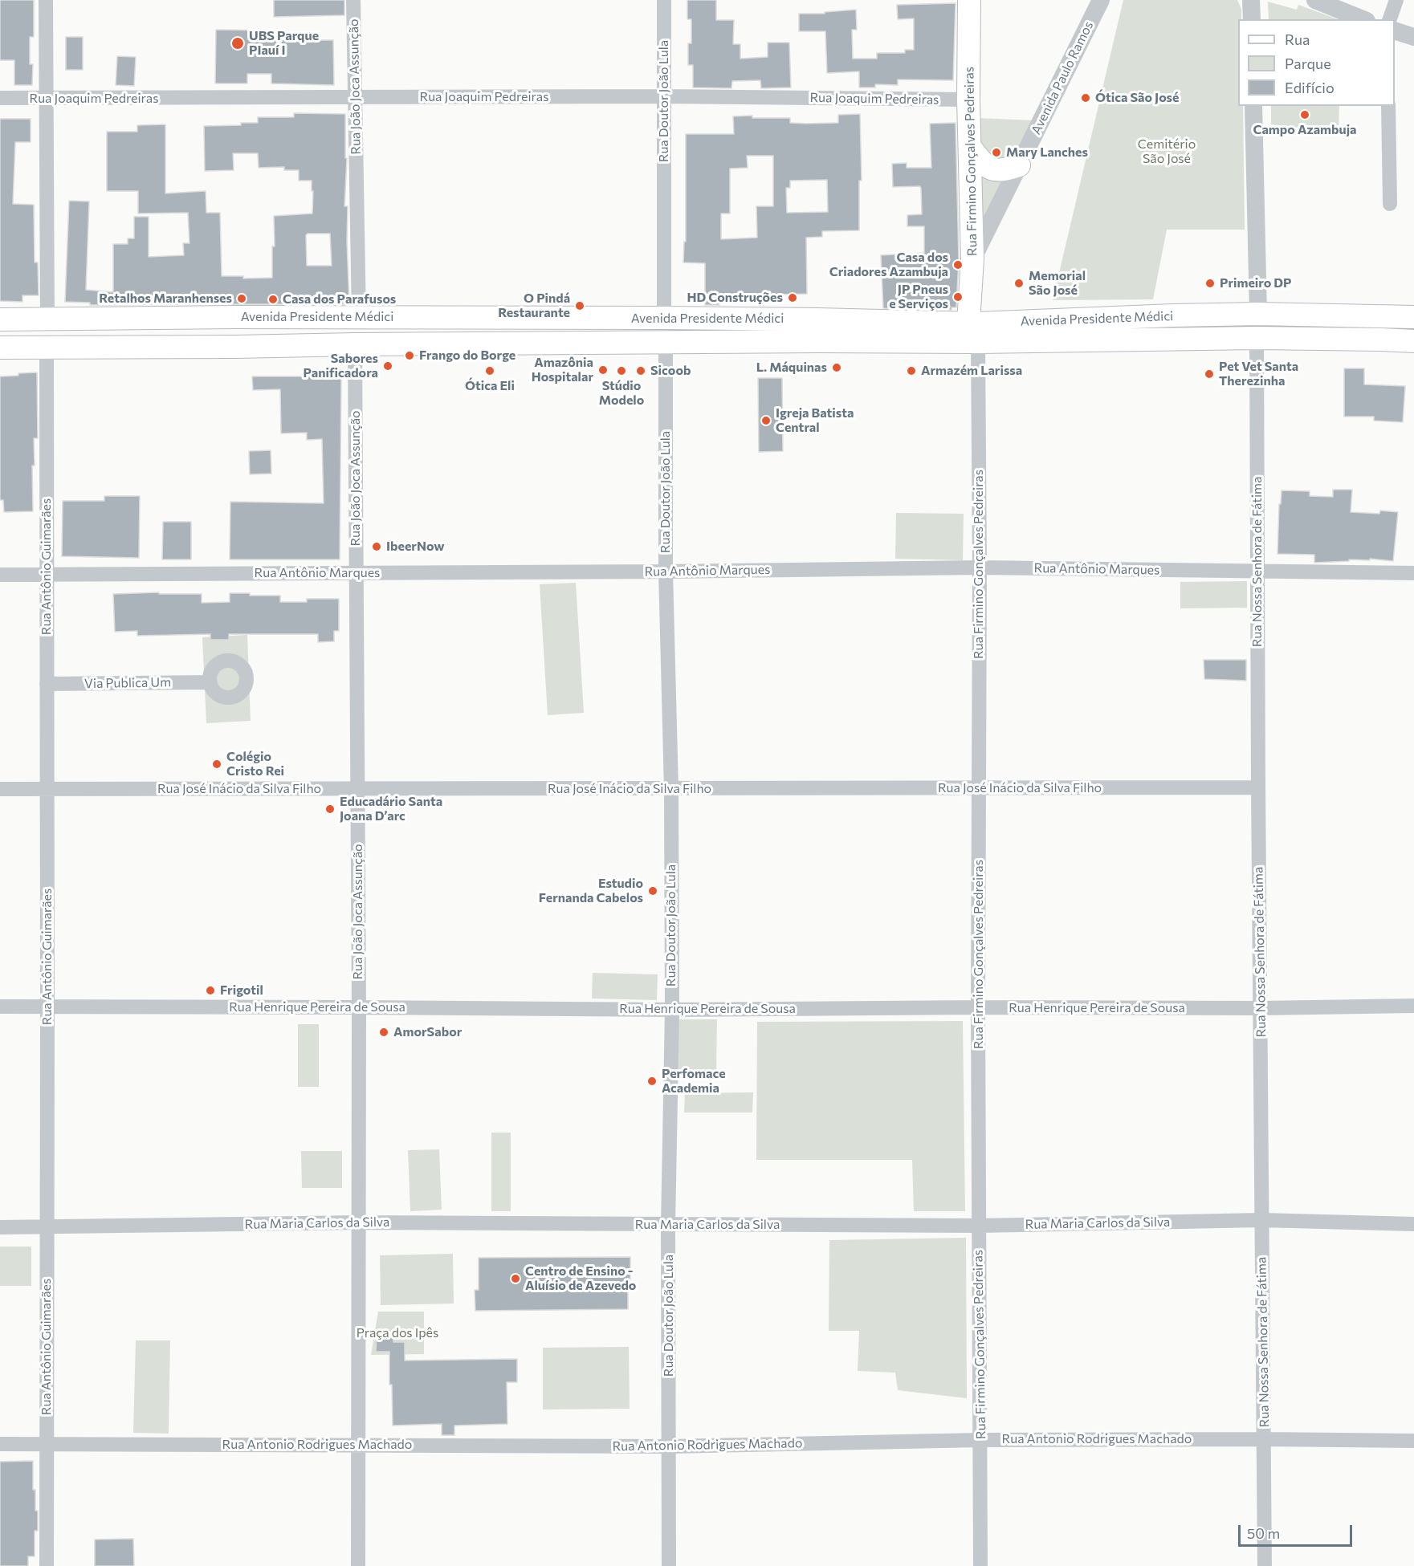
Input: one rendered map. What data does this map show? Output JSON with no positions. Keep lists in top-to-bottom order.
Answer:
{
  "streets": {
    "main road": ["Rua Firmino Gonçalves Pedreiras", "Avenida Presidente Médici"],
    "street": [
      "Avenida Paulo Ramos",
      "Rua João Joca Assunção",
      "Rua Joaquim Pedreiras",
      "Rua Doutor João Lula",
      "Rua Nossa Senhora de Fátima",
      "Rua Antônio Guimarães",
      "Rua Antônio Marques",
      "Via Publica Um",
      "Rua José Inácio da Silva Filho",
      "Rua Henrique Pereira de Sousa",
      "Rua Maria Carlos da Silva",
      "Rua Antonio Rodrigues Machado"
    ]
  },
  "crossings": [
    ["Avenida Paulo Ramos", "Rua Firmino Gonçalves Pedreiras"],
    ["Rua João Joca Assunção", "Rua Joaquim Pedreiras"],
    ["Rua João Joca Assunção", "Avenida Presidente Médici"],
    ["Rua João Joca Assunção", "Rua Antônio Marques"],
    ["Rua João Joca Assunção", "Rua José Inácio da Silva Filho"],
    ["Rua João Joca Assunção", "Rua Henrique Pereira de Sousa"],
    ["Rua João Joca Assunção", "Rua Maria Carlos da Silva"],
    ["Rua João Joca Assunção", "Rua Antonio Rodrigues Machado"],
    ["Rua Joaquim Pedreiras", "Rua Doutor João Lula"],
    ["Rua Joaquim Pedreiras", "Rua Firmino Gonçalves Pedreiras"],
    ["Rua Doutor João Lula", "Avenida Presidente Médici"],
    ["Rua Doutor João Lula", "Rua Antônio Marques"],
    ["Rua Doutor João Lula", "Rua José Inácio da Silva Filho"],
    ["Rua Doutor João Lula", "Rua Henrique Pereira de Sousa"],
    ["Rua Doutor João Lula", "Rua Maria Carlos da Silva"],
    ["Rua Doutor João Lula", "Rua Antonio Rodrigues Machado"],
    ["Rua Firmino Gonçalves Pedreiras", "Avenida Presidente Médici"],
    ["Rua Firmino Gonçalves Pedreiras", "Rua Antônio Marques"],
    ["Rua Firmino Gonçalves Pedreiras", "Rua José Inácio da Silva Filho"],
    ["Rua Firmino Gonçalves Pedreiras", "Rua Henrique Pereira de Sousa"],
    ["Rua Firmino Gonçalves Pedreiras", "Rua Maria Carlos da Silva"],
    ["Rua Firmino Gonçalves Pedreiras", "Rua Antonio Rodrigues Machado"],
    ["Avenida Presidente Médici", "Rua Nossa Senhora de Fátima"],
    ["Avenida Presidente Médici", "Rua Antônio Guimarães"],
    ["Rua Nossa Senhora de Fátima", "Rua Antônio Marques"],
    ["Rua Nossa Senhora de Fátima", "Rua José Inácio da Silva Filho"],
    ["Rua Nossa Senhora de Fátima", "Rua Henrique Pereira de Sousa"],
    ["Rua Nossa Senhora de Fátima", "Rua Maria Carlos da Silva"],
    ["Rua Nossa Senhora de Fátima", "Rua Antonio Rodrigues Machado"],
    ["Rua Antônio Guimarães", "Rua Antônio Marques"],
    ["Rua Antônio Guimarães", "Via Publica Um"],
    ["Rua Antônio Guimarães", "Rua José Inácio da Silva Filho"],
    ["Rua Antônio Guimarães", "Rua Henrique Pereira de Sousa"],
    ["Rua Antônio Guimarães", "Rua Maria Carlos da Silva"],
    ["Rua Antônio Guimarães", "Rua Antonio Rodrigues Machado"]
  ],
  "parks": ["Cemitério São José", "Praça dos Ipês"],
  "places": [
    "UBS Parque PIauí I",
    "Ótica São José",
    "Campo Azambuja",
    "Mary Lanches",
    "Casa dos Criadores Azambuja",
    "Memorial São José",
    "Primeiro DP",
    "JP Pneus e Serviços",
    "HD Construções",
    "Retalhos Maranhenses",
    "Casa dos Parafusos",
    "O Pindá Restaurante",
    "Frango do Borge",
    "Sabores Panificadora",
    "L. Máquinas",
    "Amazônia Hospitalar",
    "Ótica Eli",
    "Stúdio Modelo",
    "Sicoob",
    "Armazém Larissa",
    "Pet Vet Santa Therezinha",
    "Igreja Batista Central",
    "IbeerNow",
    "Colégio Cristo Rei",
    "Educadário Santa Joana D’arc",
    "Estudio Fernanda Cabelos",
    "Frigotil",
    "AmorSabor",
    "Perfomace Academia",
    "Centro de Ensino - Aluísio de Azevedo"
  ],
  "legend": ["Rua", "Parque", "Edifício"],
  "scale_bar": "50 m"
}
